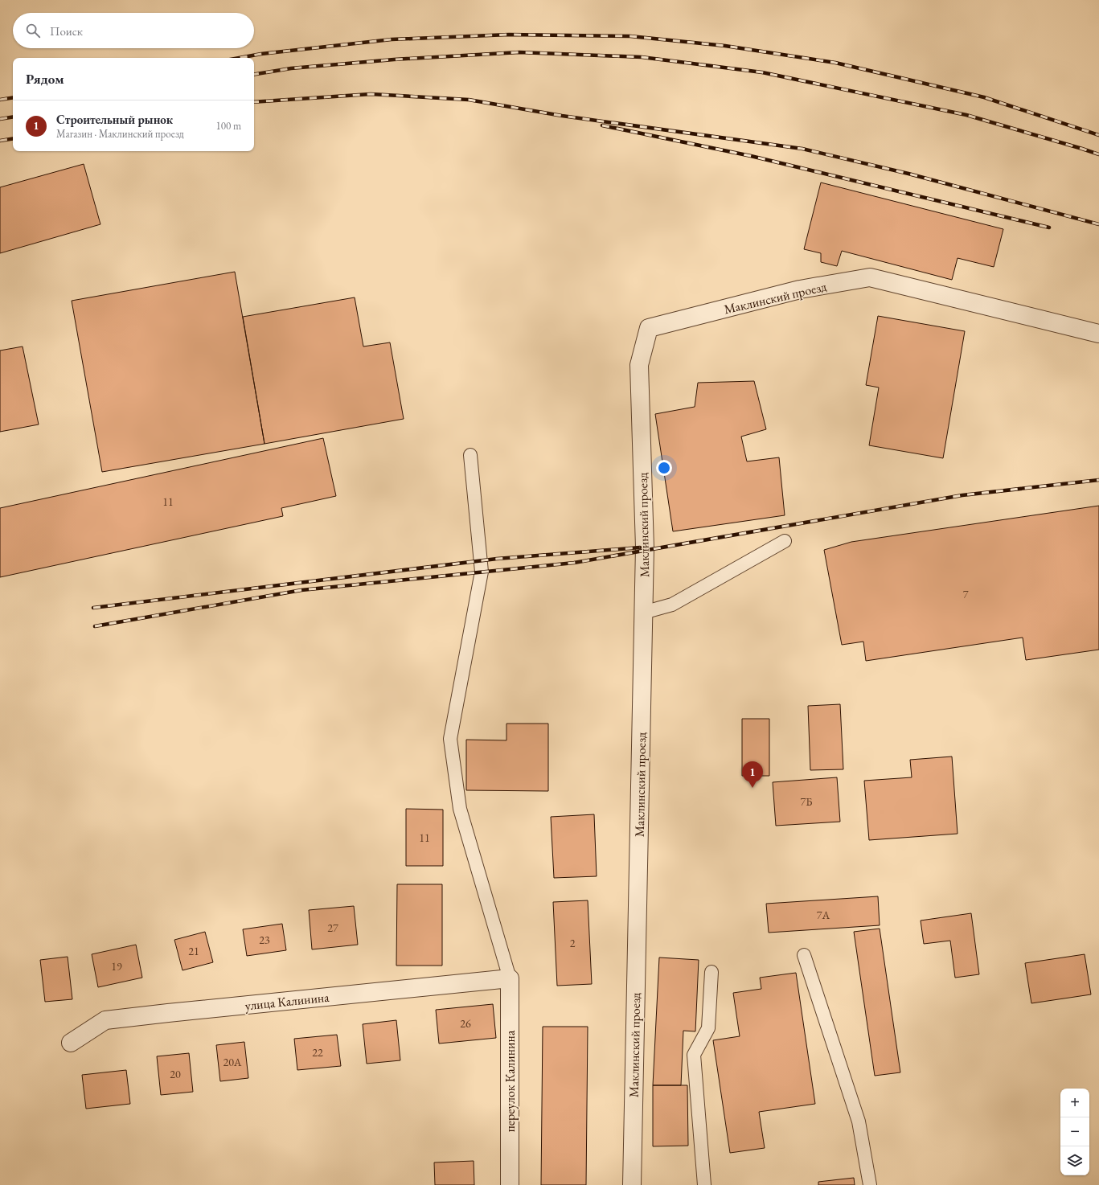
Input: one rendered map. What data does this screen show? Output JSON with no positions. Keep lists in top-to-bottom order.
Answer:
{
  "streets": {
    "street": ["Маклинский проезд", "улица Калинина", "переулок Калинина"]
  },
  "crossings": [
    ["улица Калинина", "переулок Калинина"]
  ],
  "house_numbers": [
    "11",
    "7",
    "7Б",
    "11",
    "7А",
    "27",
    "23",
    "2",
    "21",
    "19",
    "26",
    "22",
    "20А",
    "20"
  ],
  "page": {
    "search": "Поиск",
    "heading": "Рядом",
    "list": [
      {
        "mark": "1",
        "name": "Строительный рынок",
        "note": "Магазин · Маклинский проезд",
        "value": "100 m"
      }
    ],
    "pins": "1",
    "map_buttons": ["+", "−"]
  }
}
